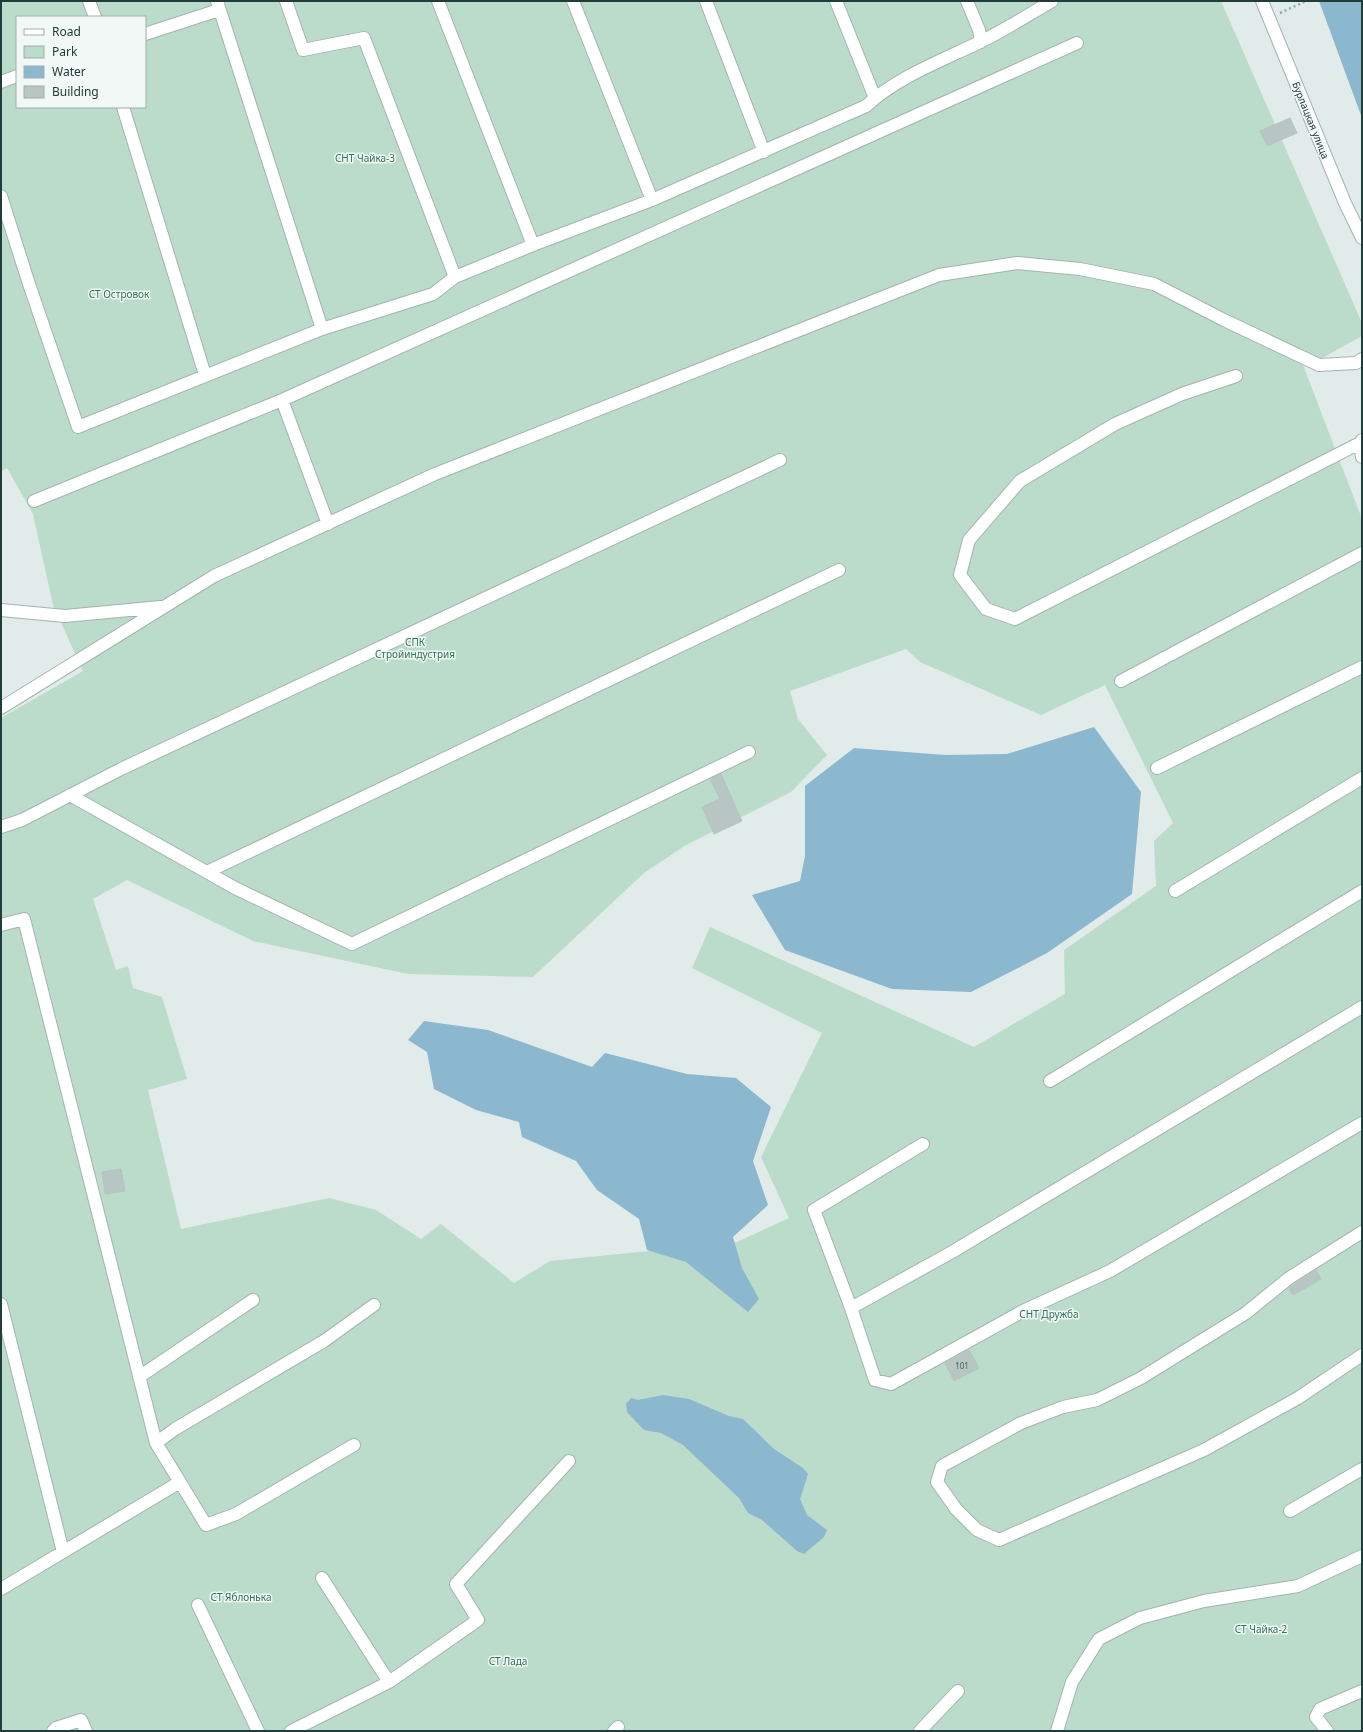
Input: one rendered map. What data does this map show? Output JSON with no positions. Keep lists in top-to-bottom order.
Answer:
{
  "streets": {
    "street": ["Бурлацкая улица"]
  },
  "parks": [
    "СНТ Чайка-3",
    "СТ Островок",
    "СПК Стройиндустрия",
    "СНТ Дружба",
    "СТ Яблонька",
    "СТ Чайка-2",
    "СТ Лада"
  ],
  "house_numbers": ["101"],
  "legend": [
    "Road",
    "Park",
    "Water",
    "Building"
  ]
}
